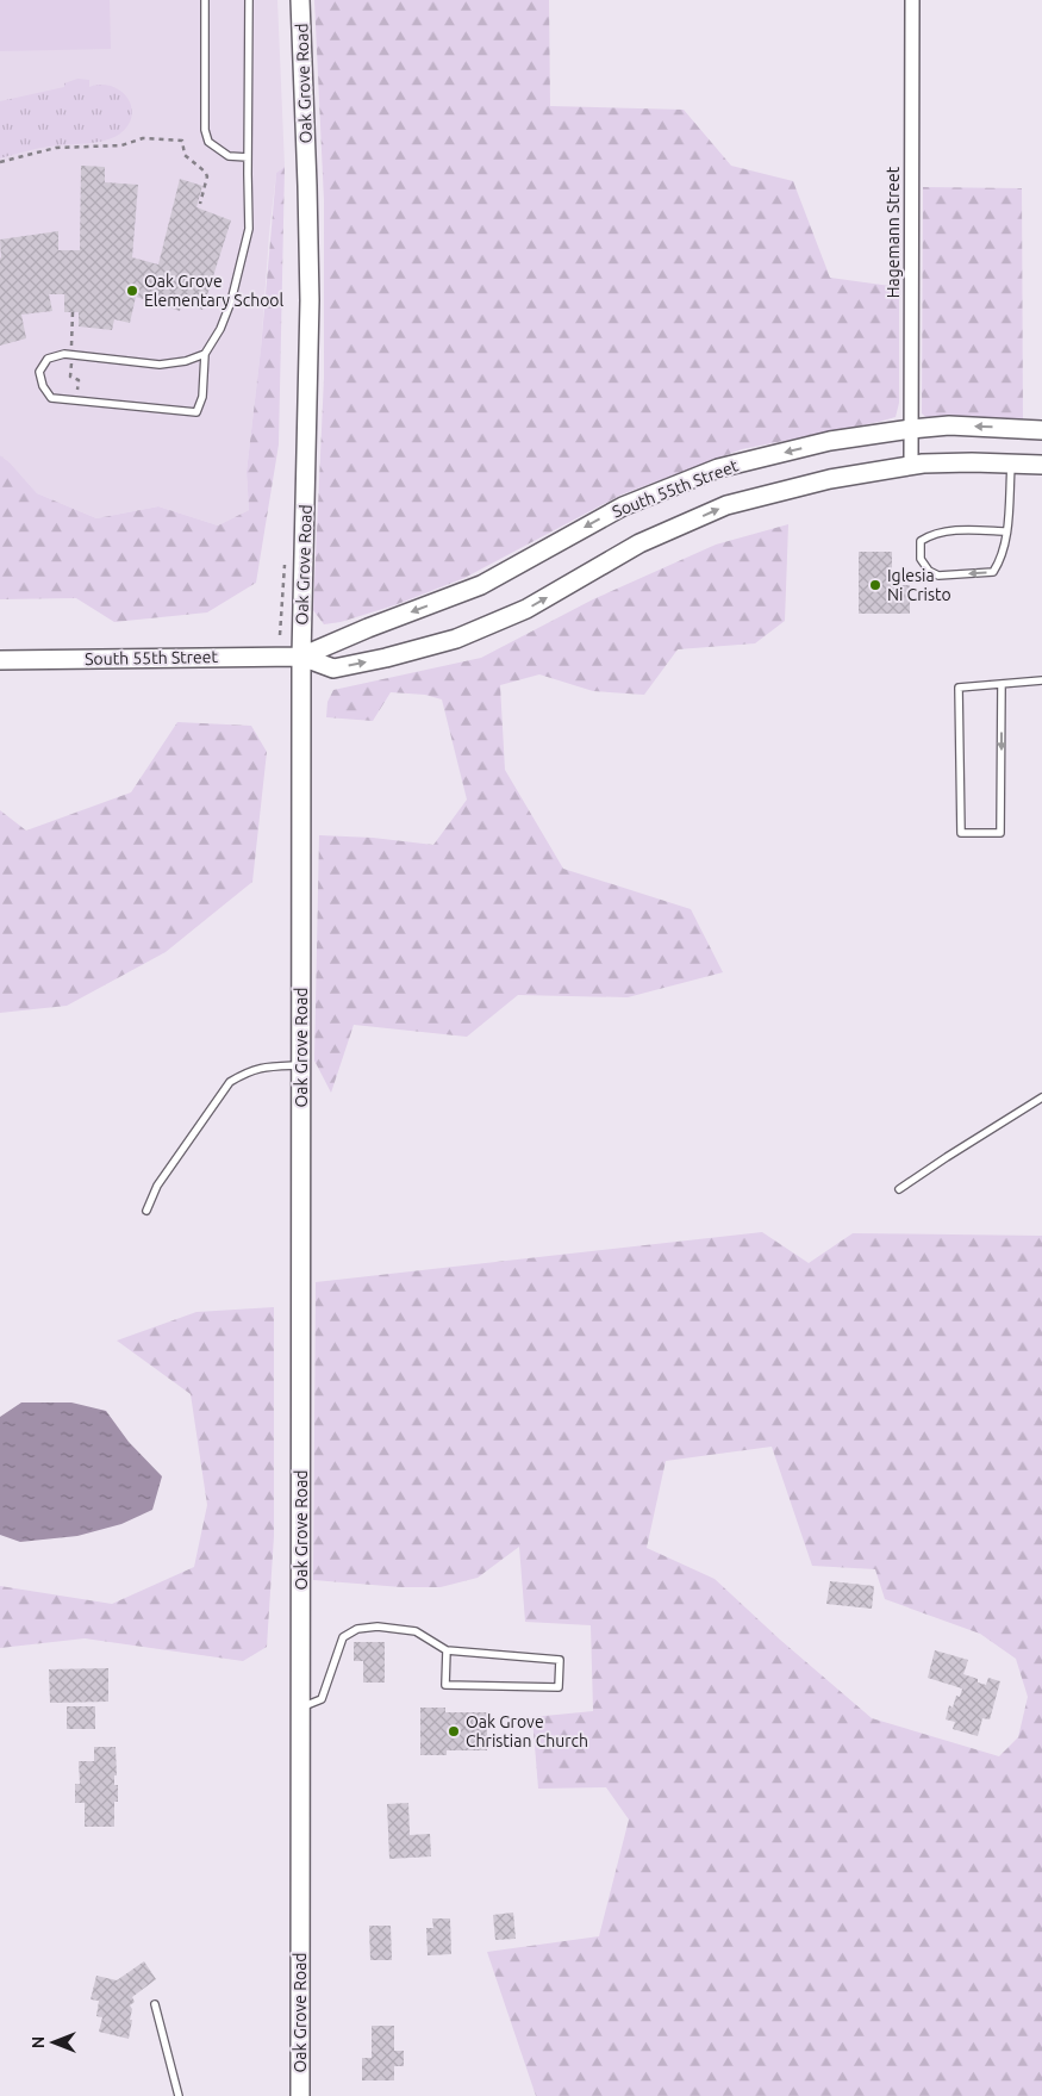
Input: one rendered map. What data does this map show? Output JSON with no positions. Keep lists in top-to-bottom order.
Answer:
{
  "streets": {
    "street": ["Oak Grove Road", "Hagemann Street", "South 55th Street"]
  },
  "crossings": [
    ["Oak Grove Road", "South 55th Street"],
    ["Hagemann Street", "South 55th Street"]
  ],
  "places": ["Oak Grove Elementary School", "Iglesia Ni Cristo", "Oak Grove Christian Church"],
  "north": "left"
}
